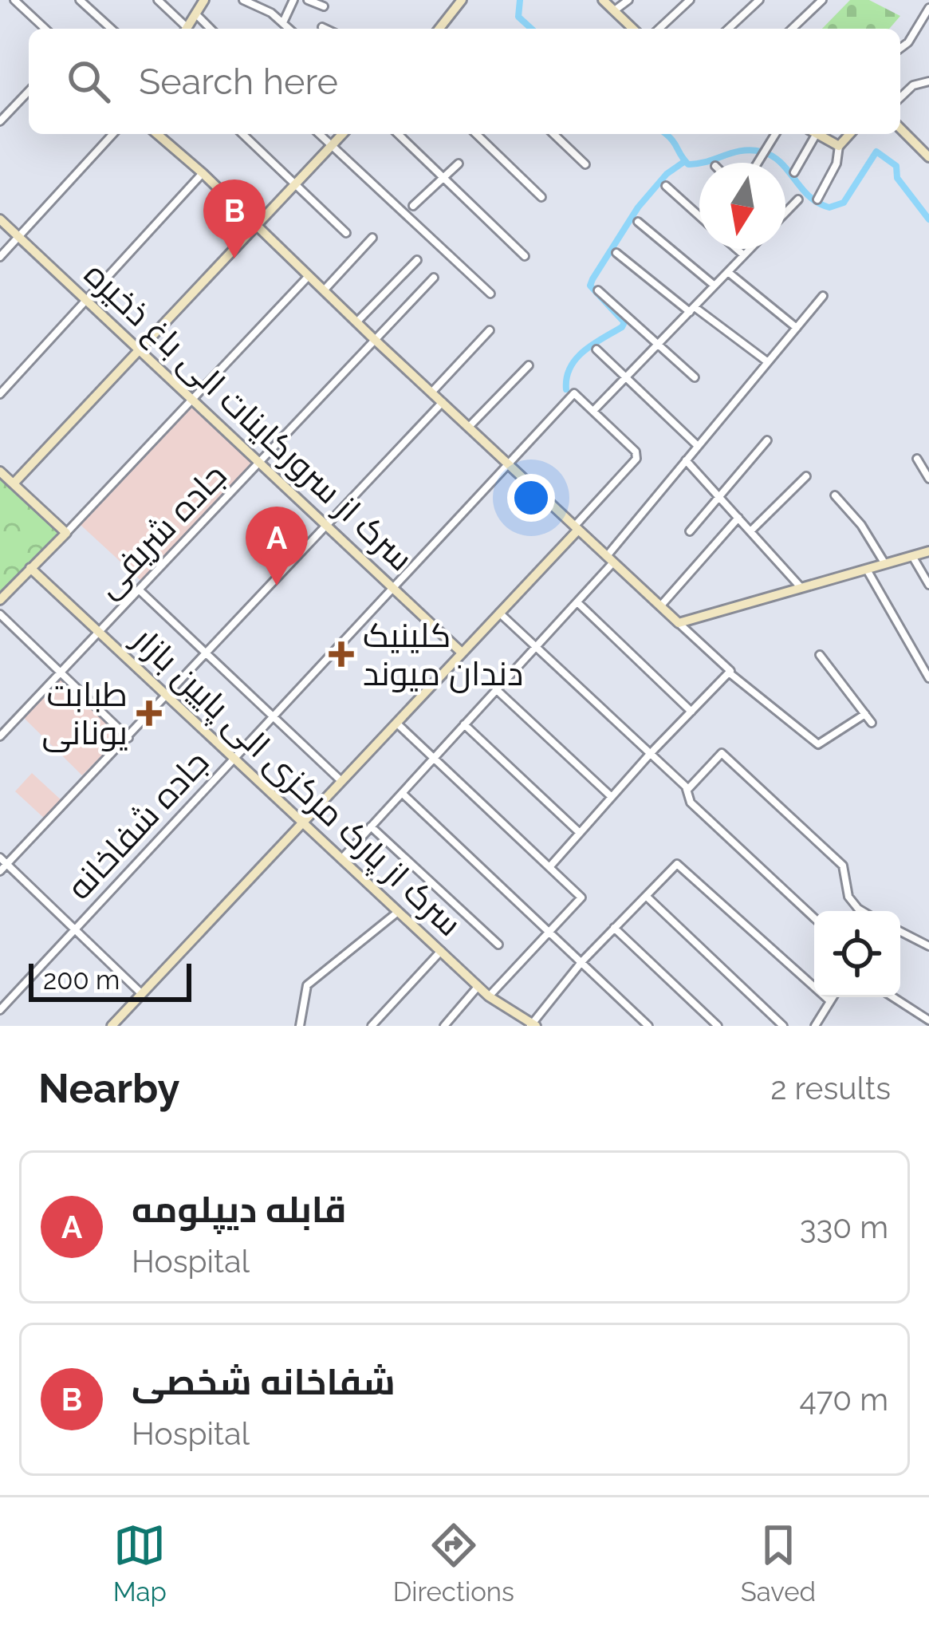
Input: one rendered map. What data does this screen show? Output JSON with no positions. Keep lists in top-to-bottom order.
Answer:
{
  "streets": {
    "street": [
      "سرک از سرورکاینات الی باغ ذخیره",
      "جاده شریفی",
      "سرک از پارک مرکزی الی پایین بازار",
      "جاده شفاخانه"
    ]
  },
  "crossings": [
    ["سرک از سرورکاینات الی باغ ذخیره", "جاده شریفی"],
    ["سرک از سرورکاینات الی باغ ذخیره", "جاده شفاخانه"],
    ["جاده شریفی", "سرک از پارک مرکزی الی پایین بازار"],
    ["سرک از پارک مرکزی الی پایین بازار", "جاده شفاخانه"]
  ],
  "places": {
    "health": ["کلینیک دندان میوند", "طبابت یونانی"]
  },
  "scale_bar": "200 m",
  "north": "bottom",
  "page": {
    "search": "Search here",
    "pins": ["B", "A"],
    "scale": "200 m",
    "heading": ["Nearby", "2 results"],
    "list": [
      {
        "mark": "A",
        "name": "قابله دیپلومه",
        "note": "Hospital",
        "value": "330 m"
      },
      {
        "mark": "B",
        "name": "شفاخانه شخصی",
        "note": "Hospital",
        "value": "470 m"
      }
    ],
    "nav": ["Map", "Directions", "Saved"]
  }
}
